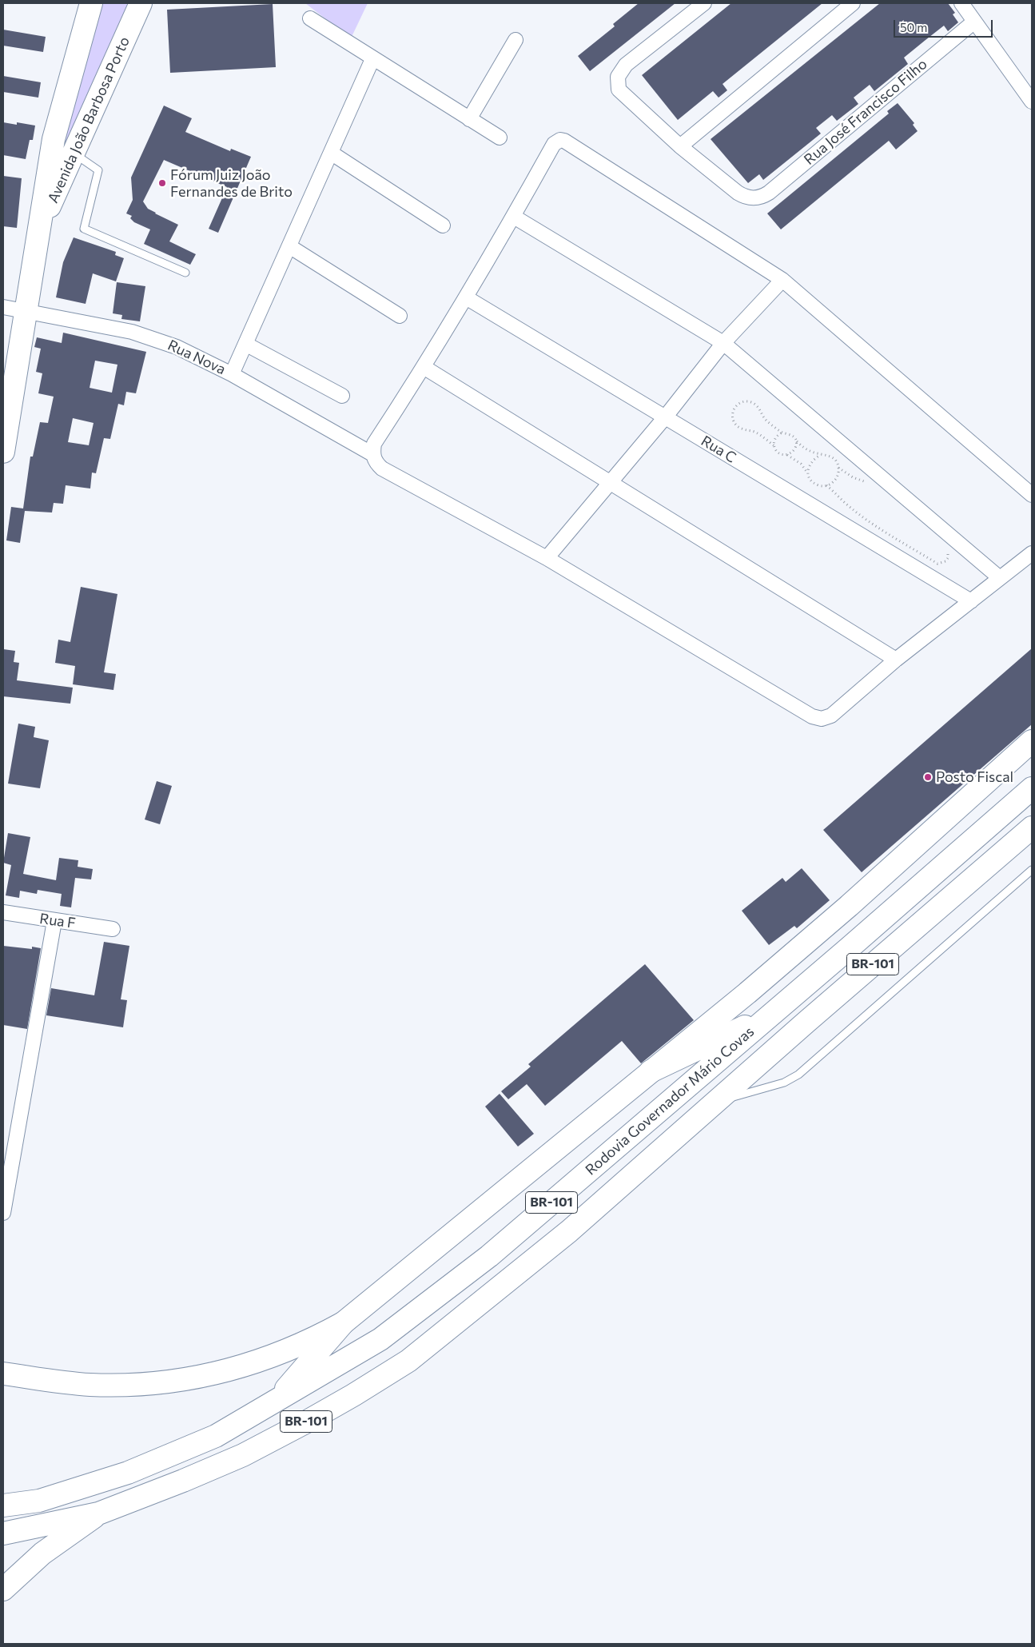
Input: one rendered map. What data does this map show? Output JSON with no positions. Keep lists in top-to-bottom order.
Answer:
{
  "streets": {
    "main road": ["Avenida João Barbosa Porto", "BR-101", "Rodovia Governador Mário Covas"],
    "street": [
      "Rua José Francisco Filho",
      "Rua Nova",
      "Rua C",
      "Rua F"
    ]
  },
  "crossings": [
    ["Avenida João Barbosa Porto", "Rua Nova"]
  ],
  "places": ["Fórum Juiz João Fernandes de Brito", "Posto Fiscal"],
  "scale_bar": "50 m"
}
